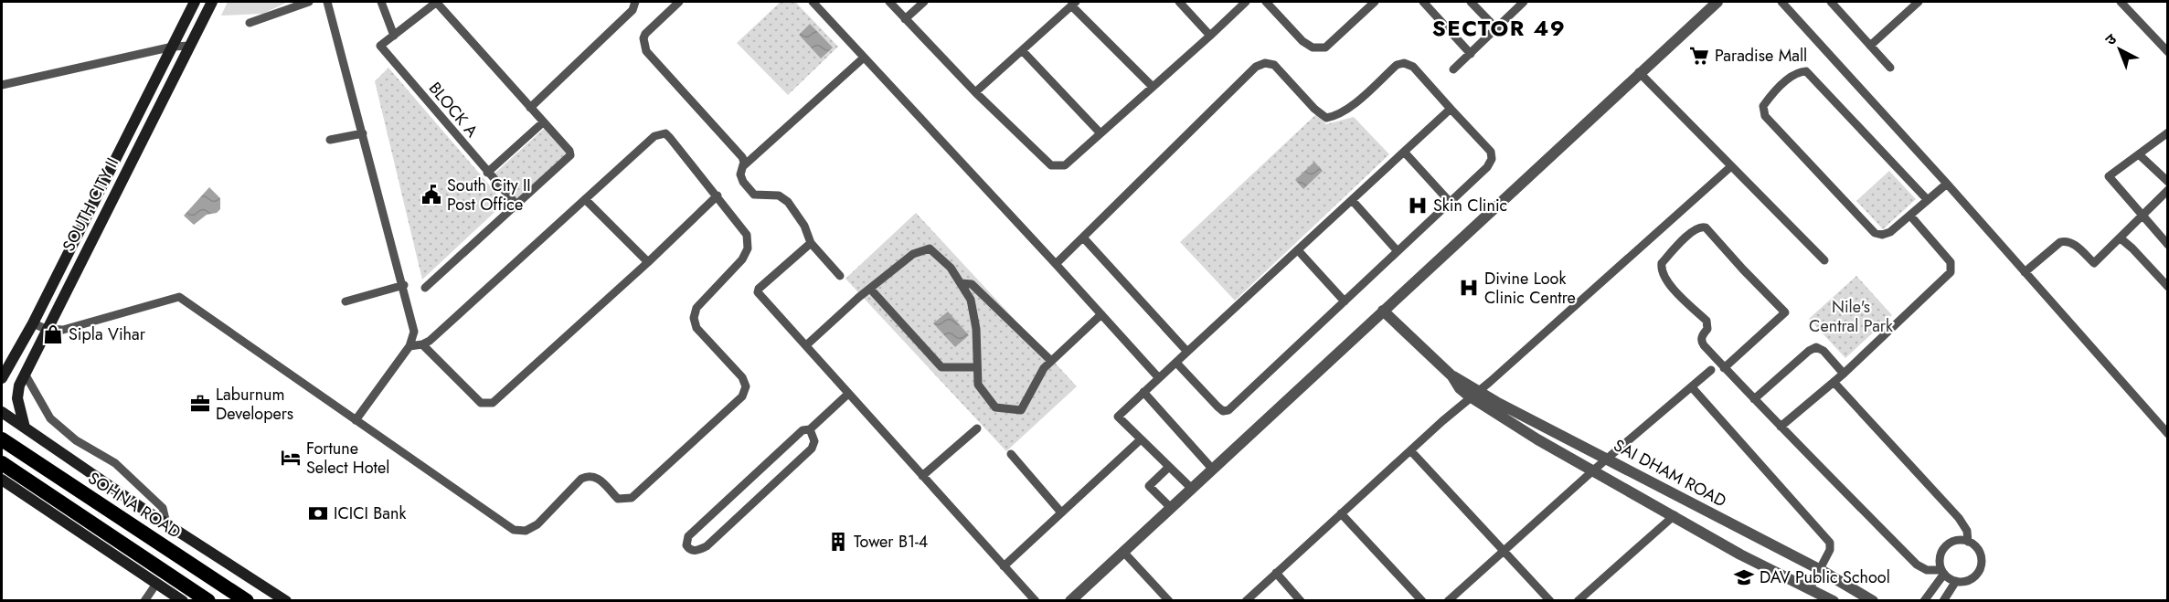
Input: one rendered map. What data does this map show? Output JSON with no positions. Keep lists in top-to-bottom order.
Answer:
{
  "streets": {
    "highway": ["SOHNA ROAD"],
    "main road": ["SOUTH CITY II"],
    "street": ["BLOCK A", "SAI DHAM ROAD"]
  },
  "districts": ["SECTOR 49"],
  "parks": ["Nile's Central Park"],
  "places": {
    "supermarket": ["Paradise Mall"],
    "public building": ["South City II Post Office"],
    "hospital": ["Skin Clinic", "Divine Look Clinic Centre"],
    "shop": ["Sipla Vihar"],
    "office": ["Laburnum Developers"],
    "hotel": ["Fortune Select Hotel"],
    "bank": ["ICICI Bank"],
    "building": ["Tower B1-4"],
    "school or university": ["DAV Public School"]
  },
  "north": "top left"
}
